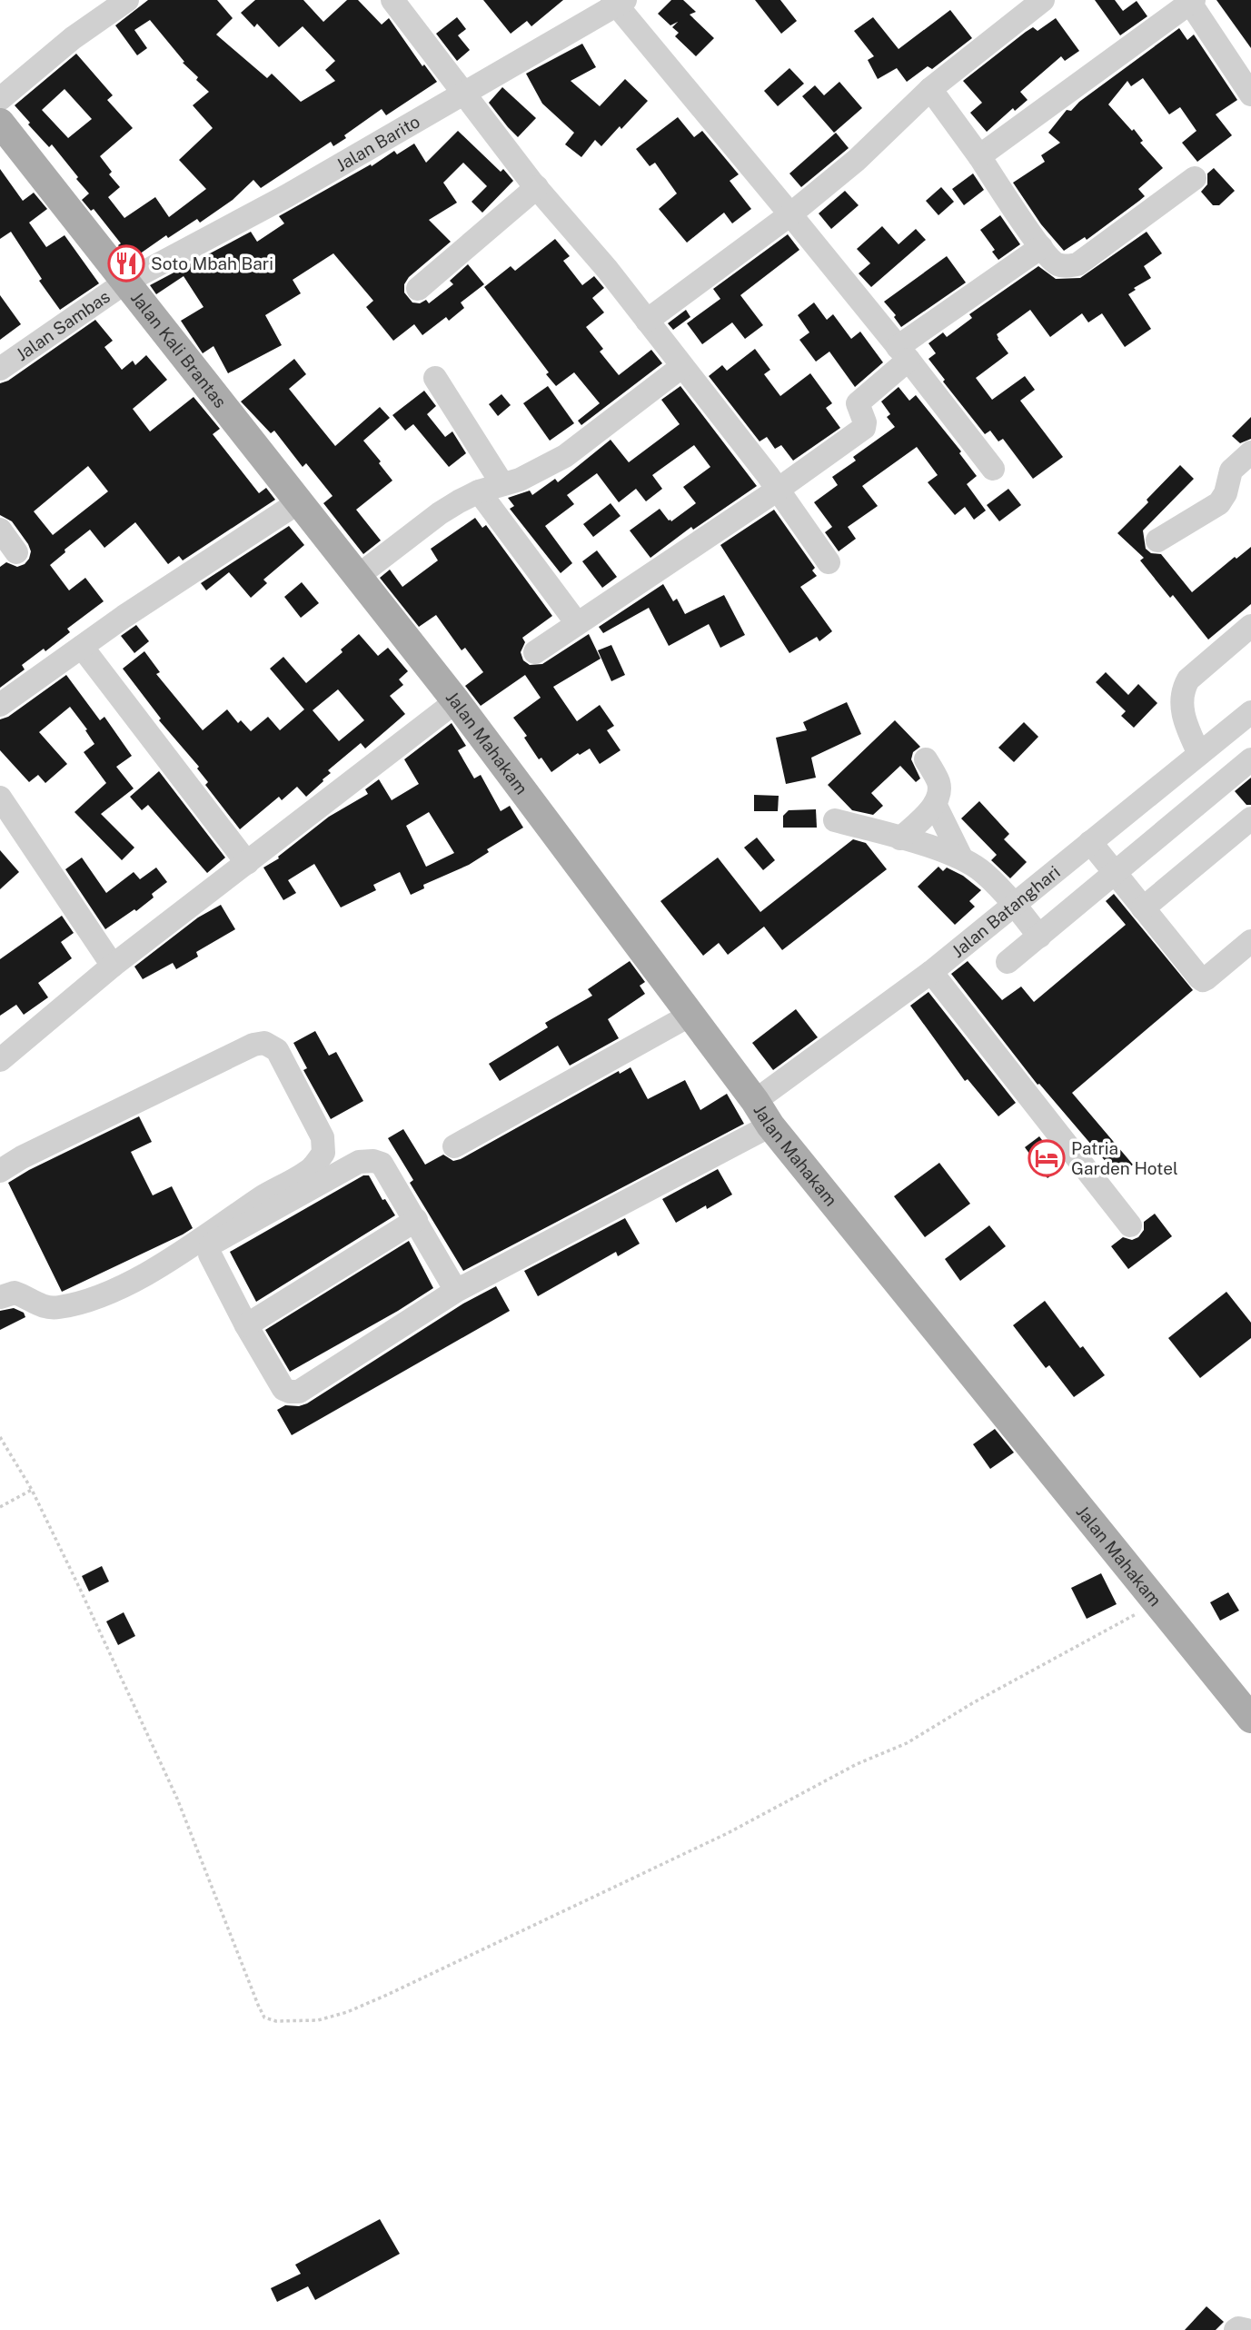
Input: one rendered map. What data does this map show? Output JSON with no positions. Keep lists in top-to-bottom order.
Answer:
{
  "streets": {
    "main road": ["Jalan Kali Brantas", "Jalan Mahakam"],
    "street": ["Jalan Barito", "Jalan Sambas", "Jalan Batanghari"]
  },
  "crossings": [
    ["Jalan Barito", "Jalan Sambas"],
    ["Jalan Barito", "Jalan Kali Brantas"],
    ["Jalan Sambas", "Jalan Kali Brantas"],
    ["Jalan Kali Brantas", "Jalan Mahakam"],
    ["Jalan Mahakam", "Jalan Batanghari"]
  ],
  "places": {
    "restaurant": ["Soto Mbah Bari"],
    "hotel": ["Patria Garden Hotel"]
  }
}
